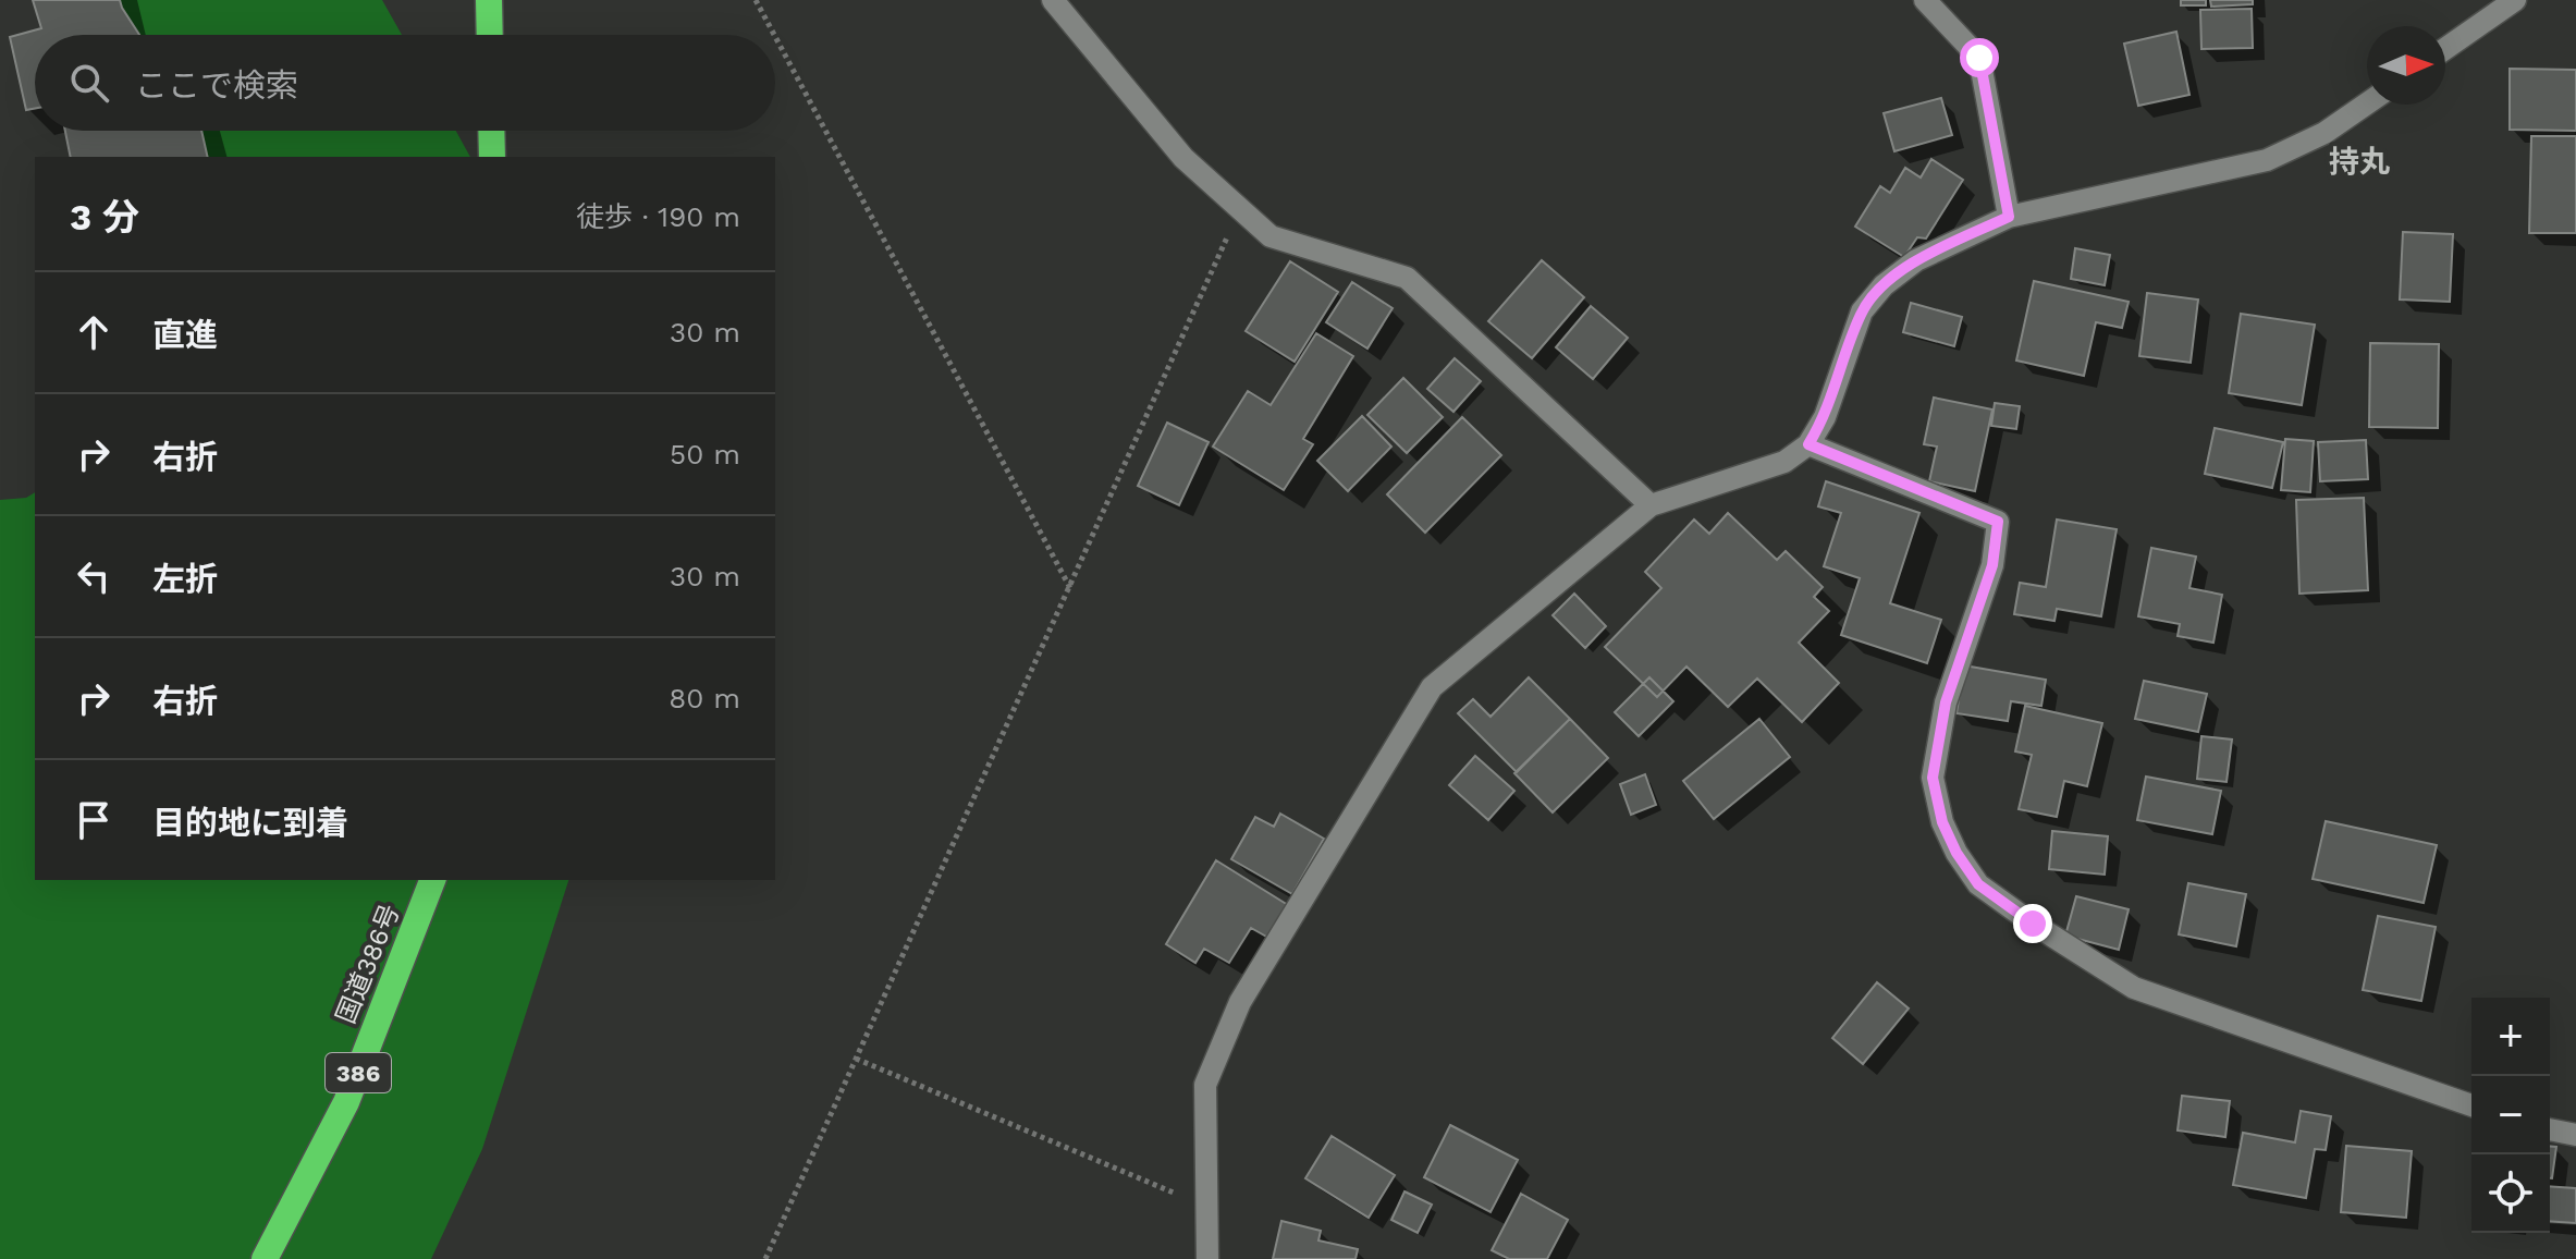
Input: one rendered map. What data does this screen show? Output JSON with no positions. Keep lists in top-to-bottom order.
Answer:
{
  "streets": {
    "highway": ["国道386号", "386"]
  },
  "districts": ["持丸"],
  "north": "right",
  "page": {
    "search": "ここで検索",
    "heading": ["3 分", "徒歩 · 190 m"],
    "list": [
      ["直進", "30 m"],
      ["右折", "50 m"],
      ["左折", "30 m"],
      ["右折", "80 m"],
      "目的地に到着"
    ],
    "map_buttons": ["+", "−"]
  }
}
